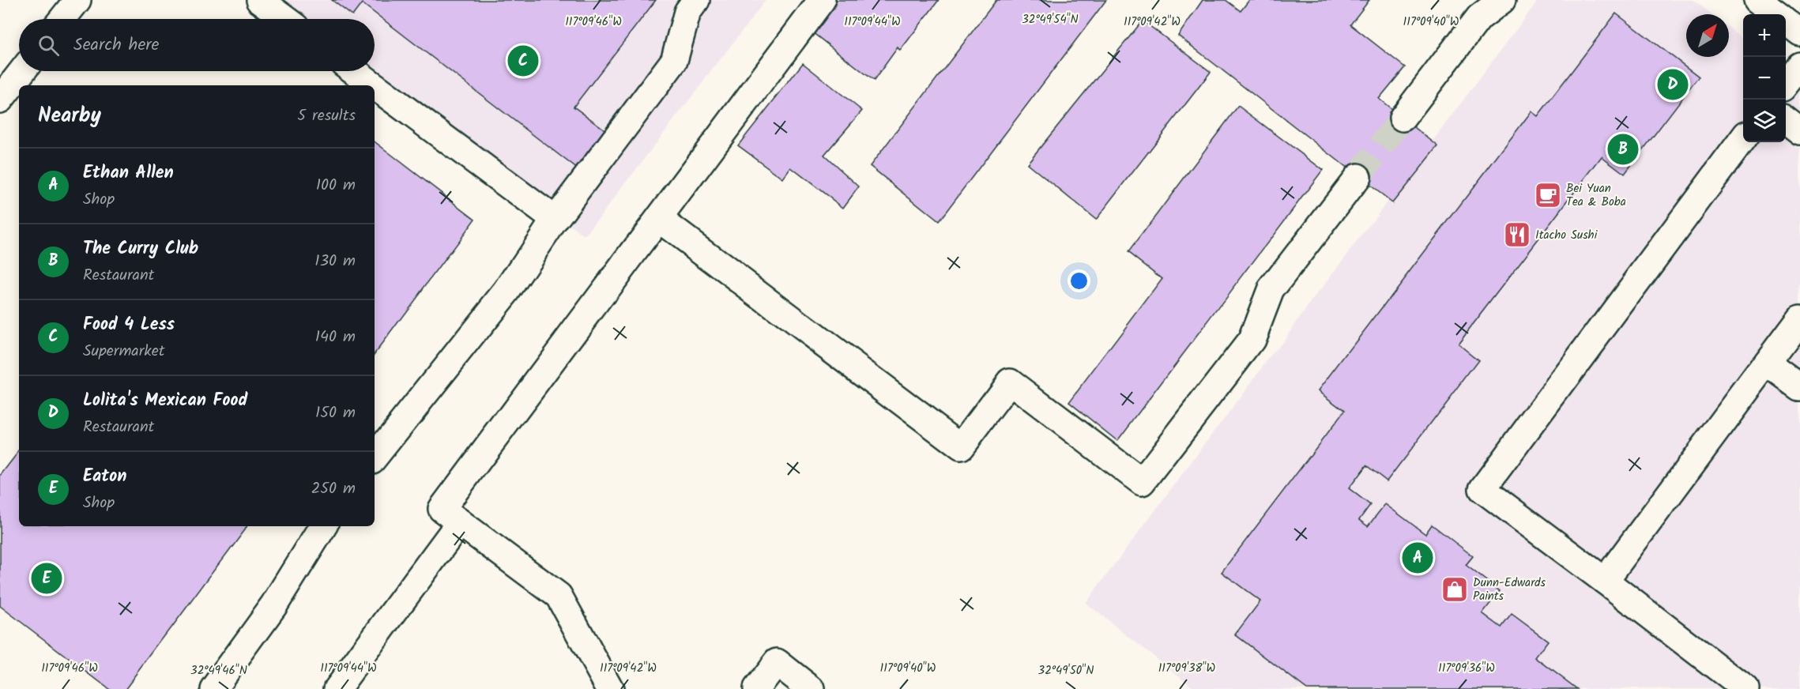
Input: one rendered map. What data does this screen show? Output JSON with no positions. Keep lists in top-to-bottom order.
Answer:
{
  "places": {
    "cafe": ["Bei Yuan Tea & Boba"],
    "restaurant": ["Itacho Sushi"],
    "shop": ["Dunn-Edwards Paints"]
  },
  "north": "top right",
  "page": {
    "map_buttons": ["+", "−"],
    "search": "Search here",
    "pins": [
      "C",
      "D",
      "B",
      "A",
      "E"
    ],
    "heading": ["Nearby", "5 results"],
    "list": [
      {
        "mark": "A",
        "name": "Ethan Allen",
        "note": "Shop",
        "value": "100 m"
      },
      {
        "mark": "B",
        "name": "The Curry Club",
        "note": "Restaurant",
        "value": "130 m"
      },
      {
        "mark": "C",
        "name": "Food 4 Less",
        "note": "Supermarket",
        "value": "140 m"
      },
      {
        "mark": "D",
        "name": "Lolita's Mexican Food",
        "note": "Restaurant",
        "value": "150 m"
      },
      {
        "mark": "E",
        "name": "Eaton",
        "note": "Shop",
        "value": "250 m"
      }
    ]
  },
  "coordinates": [
    "32°49'54\"N",
    "117°09'46\"W",
    "117°09'44\"W",
    "117°09'42\"W",
    "117°09'40\"W",
    "117°09'38\"W",
    "117°09'36\"W",
    "32°49'46\"N",
    "32°49'50\"N"
  ]
}
